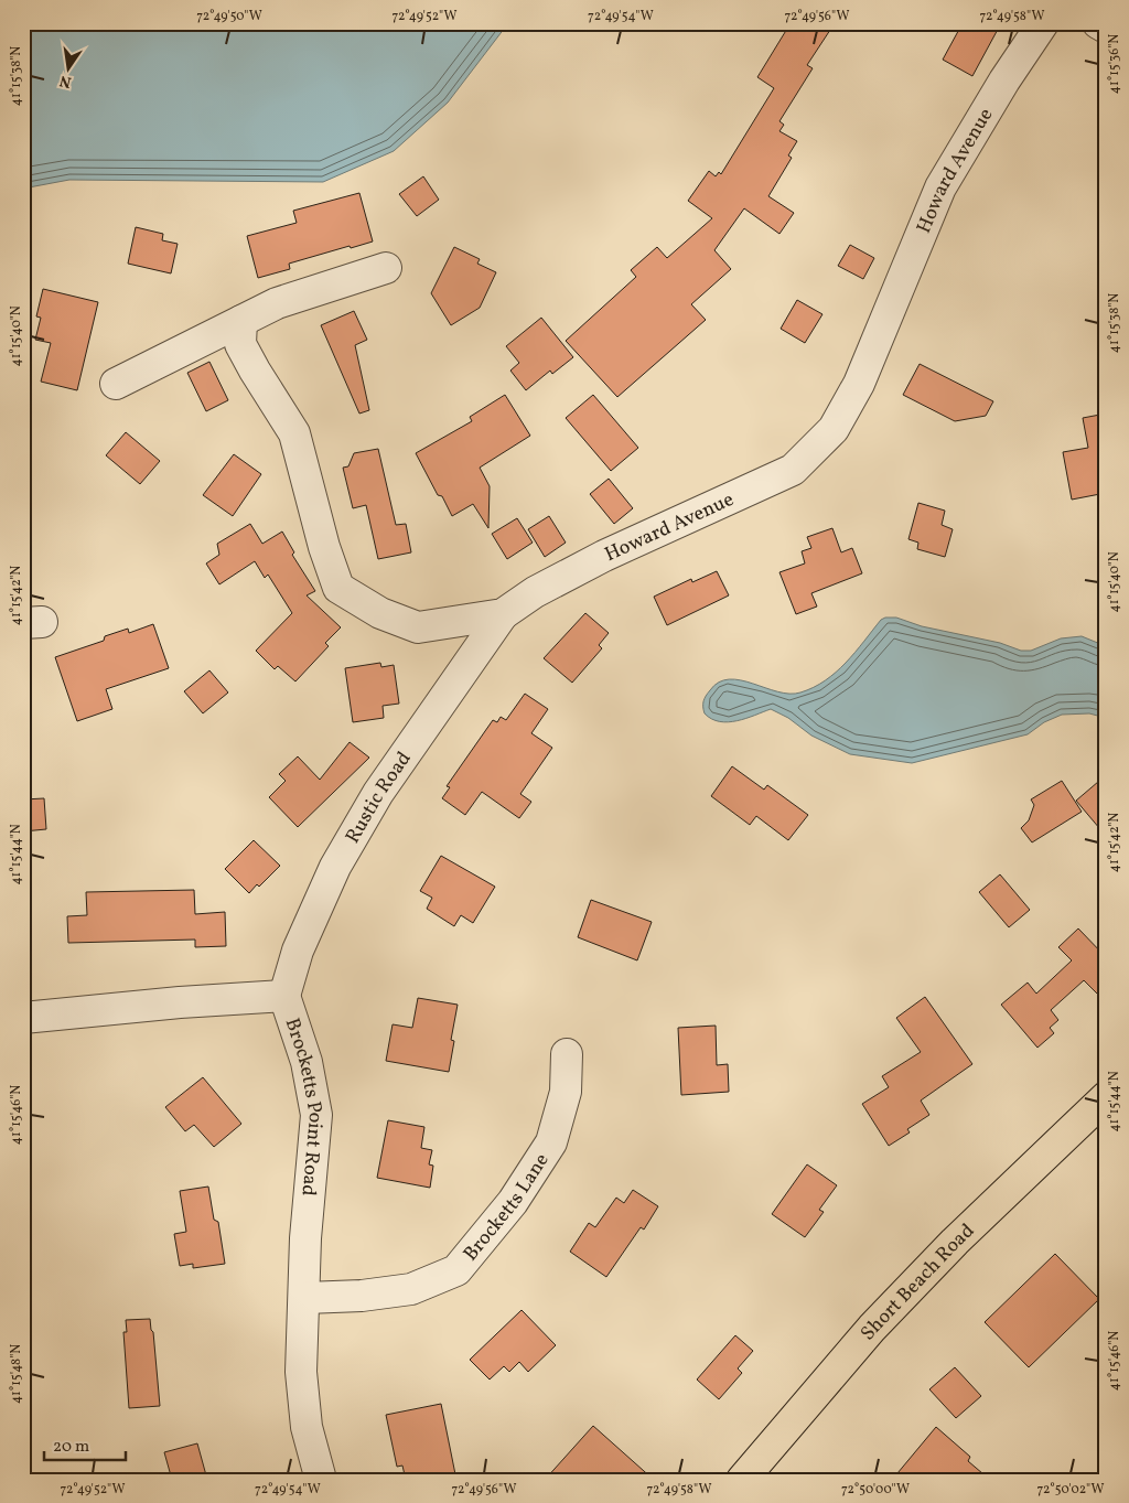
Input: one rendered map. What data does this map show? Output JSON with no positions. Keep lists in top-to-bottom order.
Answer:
{
  "streets": {
    "main road": ["Short Beach Road"],
    "street": [
      "Howard Avenue",
      "Rustic Road",
      "Brocketts Point Road",
      "Brocketts Lane"
    ]
  },
  "crossings": [
    ["Howard Avenue", "Rustic Road"],
    ["Rustic Road", "Brocketts Point Road"],
    ["Brocketts Point Road", "Brocketts Lane"]
  ],
  "scale_bar": "20 m",
  "north": "bottom",
  "coordinates": [
    "72°49'50\"W",
    "72°49'52\"W",
    "72°49'54\"W",
    "72°49'56\"W",
    "72°49'58\"W",
    "41°15'36\"N",
    "41°15'38\"N",
    "41°15'40\"N",
    "41°15'42\"N",
    "41°15'44\"N",
    "41°15'46\"N",
    "41°15'48\"N",
    "72°50'00\"W",
    "72°50'02\"W"
  ]
}
